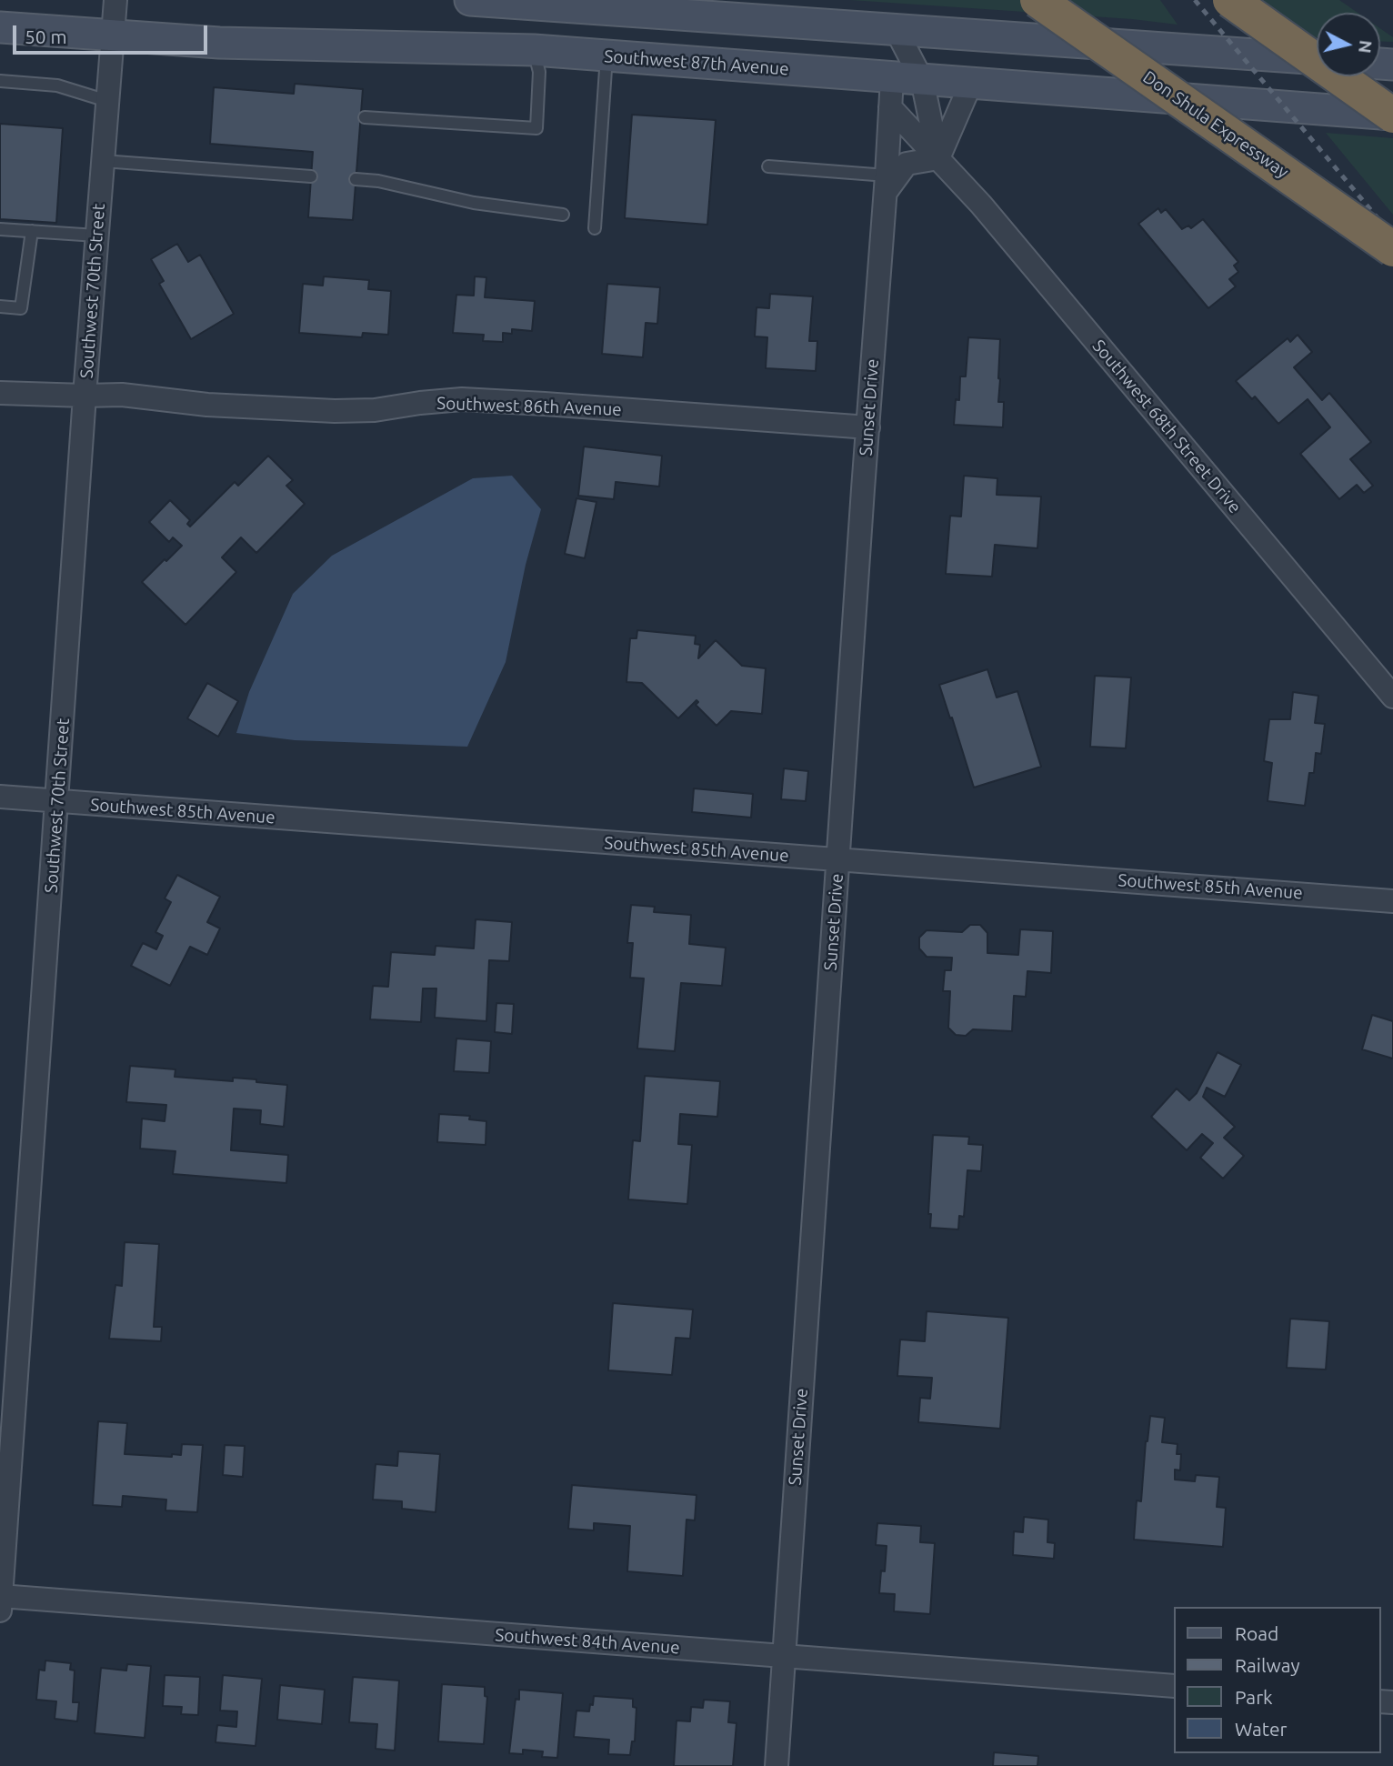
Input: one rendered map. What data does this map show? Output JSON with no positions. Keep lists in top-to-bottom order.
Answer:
{
  "streets": {
    "highway": ["Don Shula Expressway"],
    "main road": ["Southwest 87th Avenue"],
    "street": [
      "Southwest 70th Street",
      "Southwest 86th Avenue",
      "Sunset Drive",
      "Southwest 68th Street Drive",
      "Southwest 85th Avenue",
      "Southwest 84th Avenue"
    ]
  },
  "crossings": [
    ["Southwest 87th Avenue", "Southwest 70th Street"],
    ["Southwest 87th Avenue", "Sunset Drive"],
    ["Southwest 87th Avenue", "Southwest 68th Street Drive"],
    ["Southwest 70th Street", "Southwest 86th Avenue"],
    ["Southwest 70th Street", "Southwest 85th Avenue"],
    ["Southwest 70th Street", "Southwest 84th Avenue"],
    ["Southwest 86th Avenue", "Sunset Drive"],
    ["Sunset Drive", "Southwest 68th Street Drive"],
    ["Sunset Drive", "Southwest 85th Avenue"],
    ["Sunset Drive", "Southwest 84th Avenue"]
  ],
  "legend": [
    "Road",
    "Railway",
    "Park",
    "Water"
  ],
  "scale_bar": "50 m",
  "north": "right"
}
